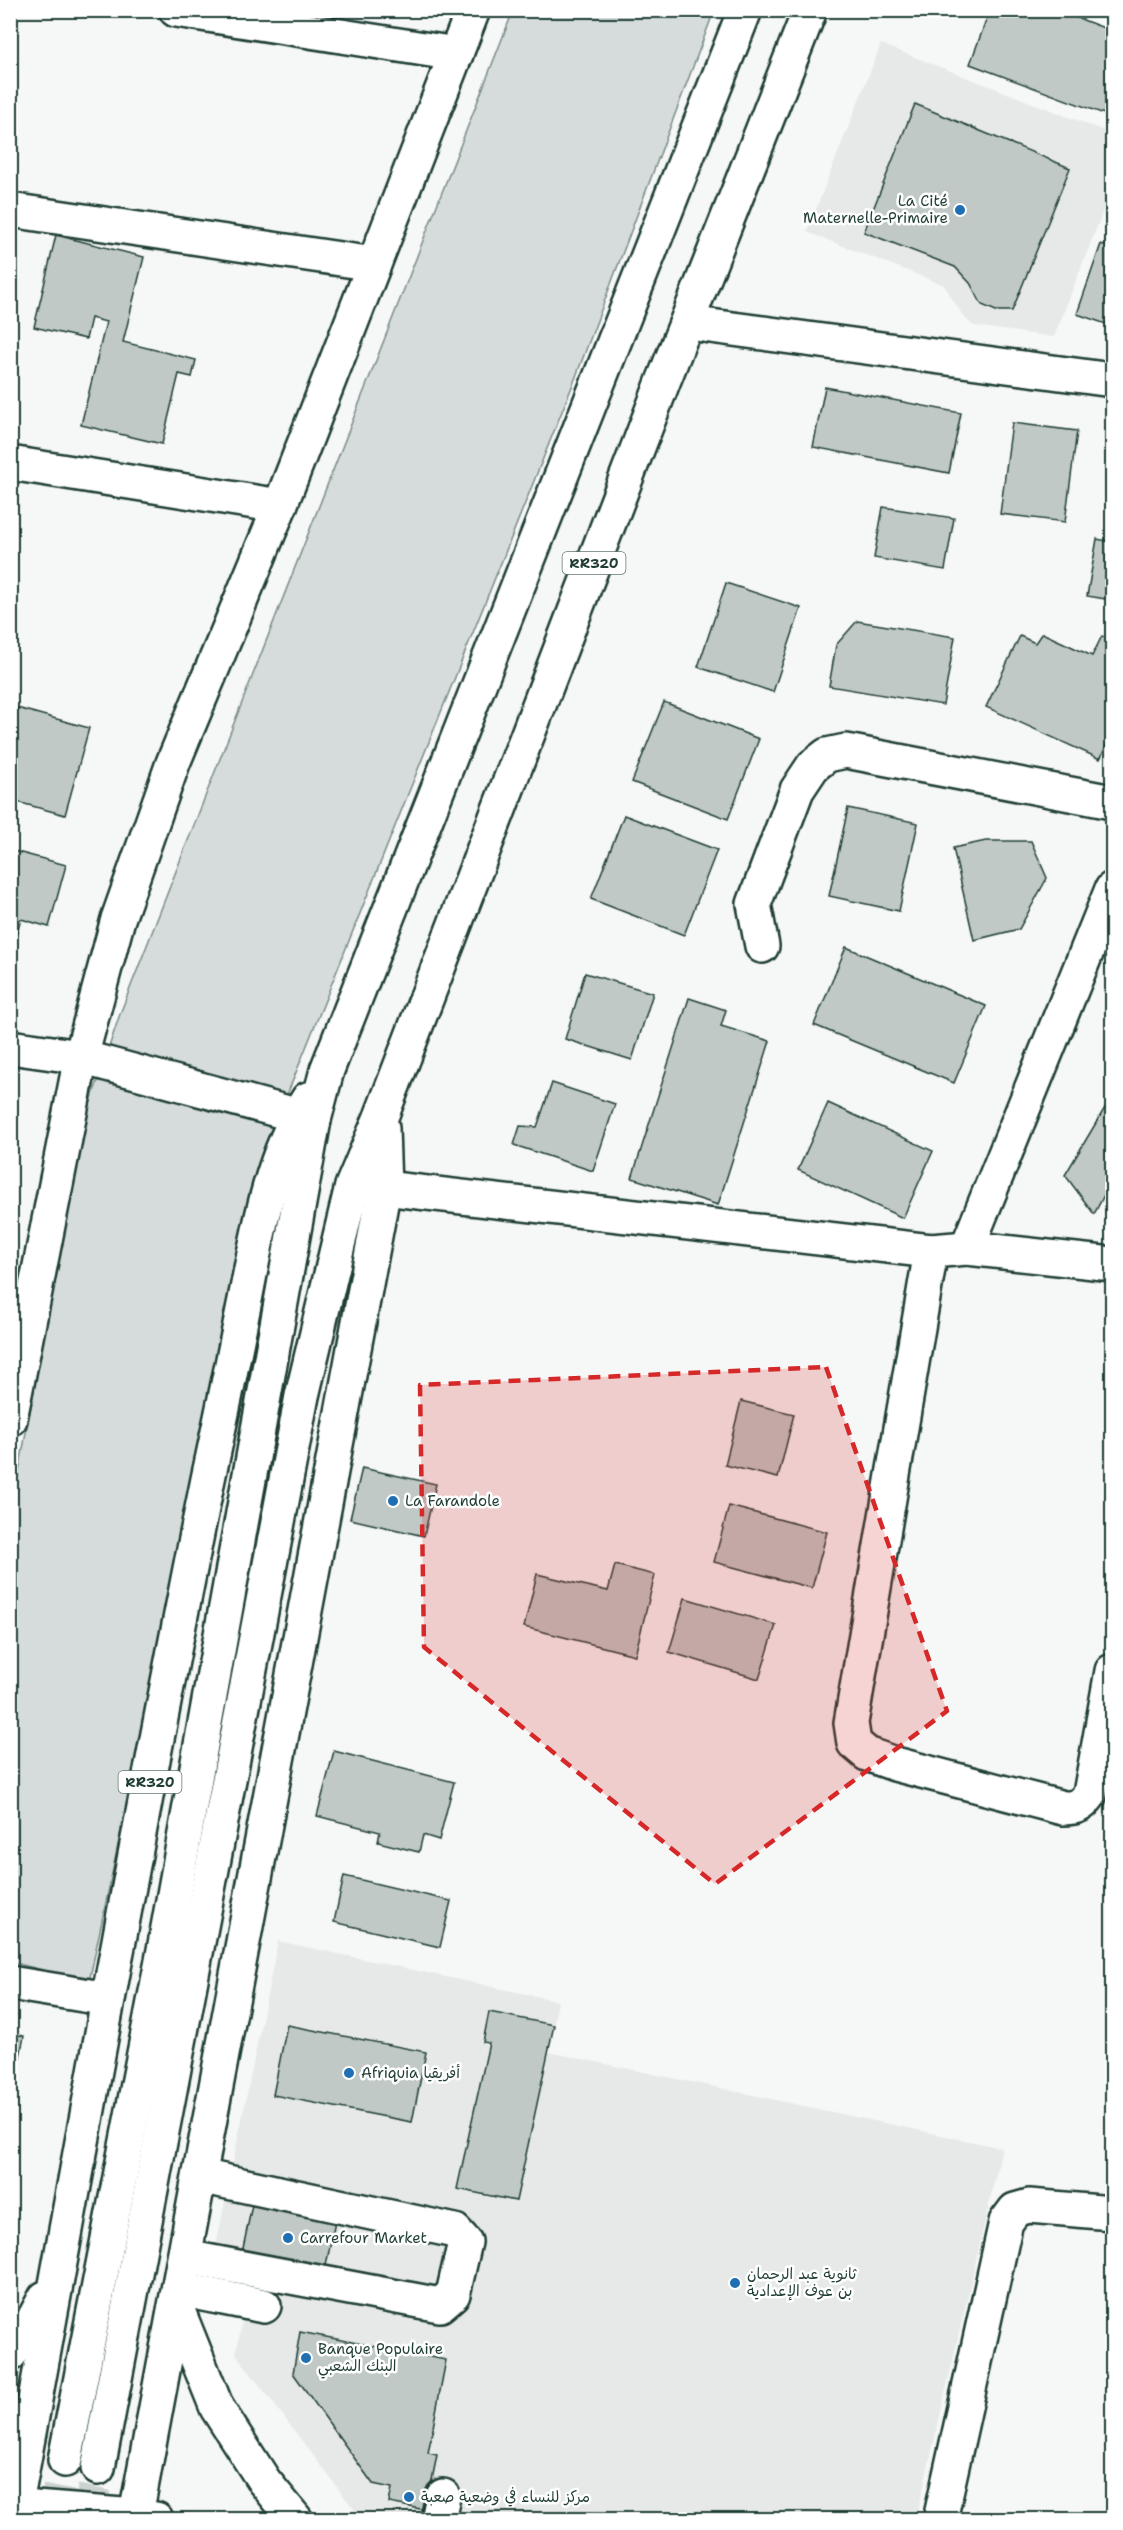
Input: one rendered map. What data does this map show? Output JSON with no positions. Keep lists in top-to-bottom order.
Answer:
{
  "streets": {
    "main road": ["RR320"]
  },
  "places": [
    "La Cité Maternelle-Primaire",
    "La Farandole",
    "Afriquia أفريقيا",
    "Carrefour Market",
    "ثانوية عبد الرحمان بن عوف الإعدادية",
    "Banque Populaire البنك الشعبي",
    "مركز للنساء في وضعية صعبة"
  ]
}
